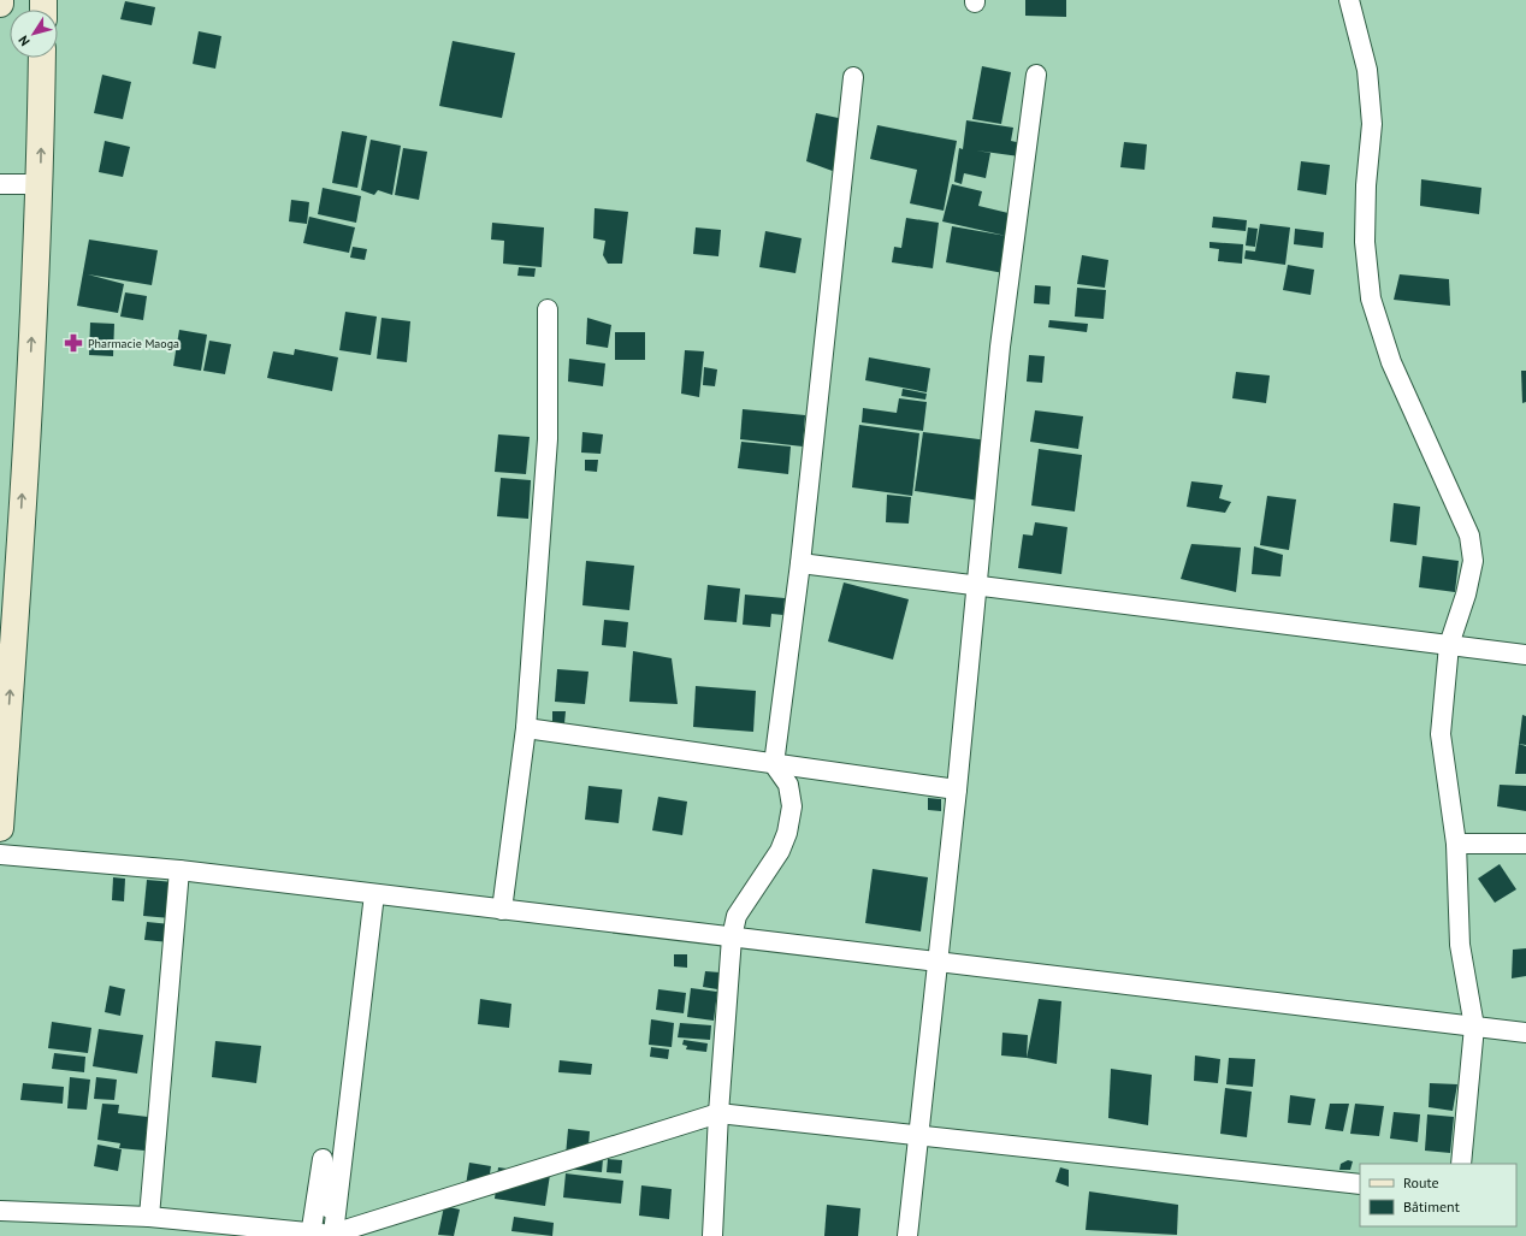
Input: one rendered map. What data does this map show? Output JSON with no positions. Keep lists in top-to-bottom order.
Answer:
{
  "places": {
    "pharmacy": ["Pharmacie Maoga"]
  },
  "legend": ["Route", "Bâtiment"],
  "north": "bottom left"
}
